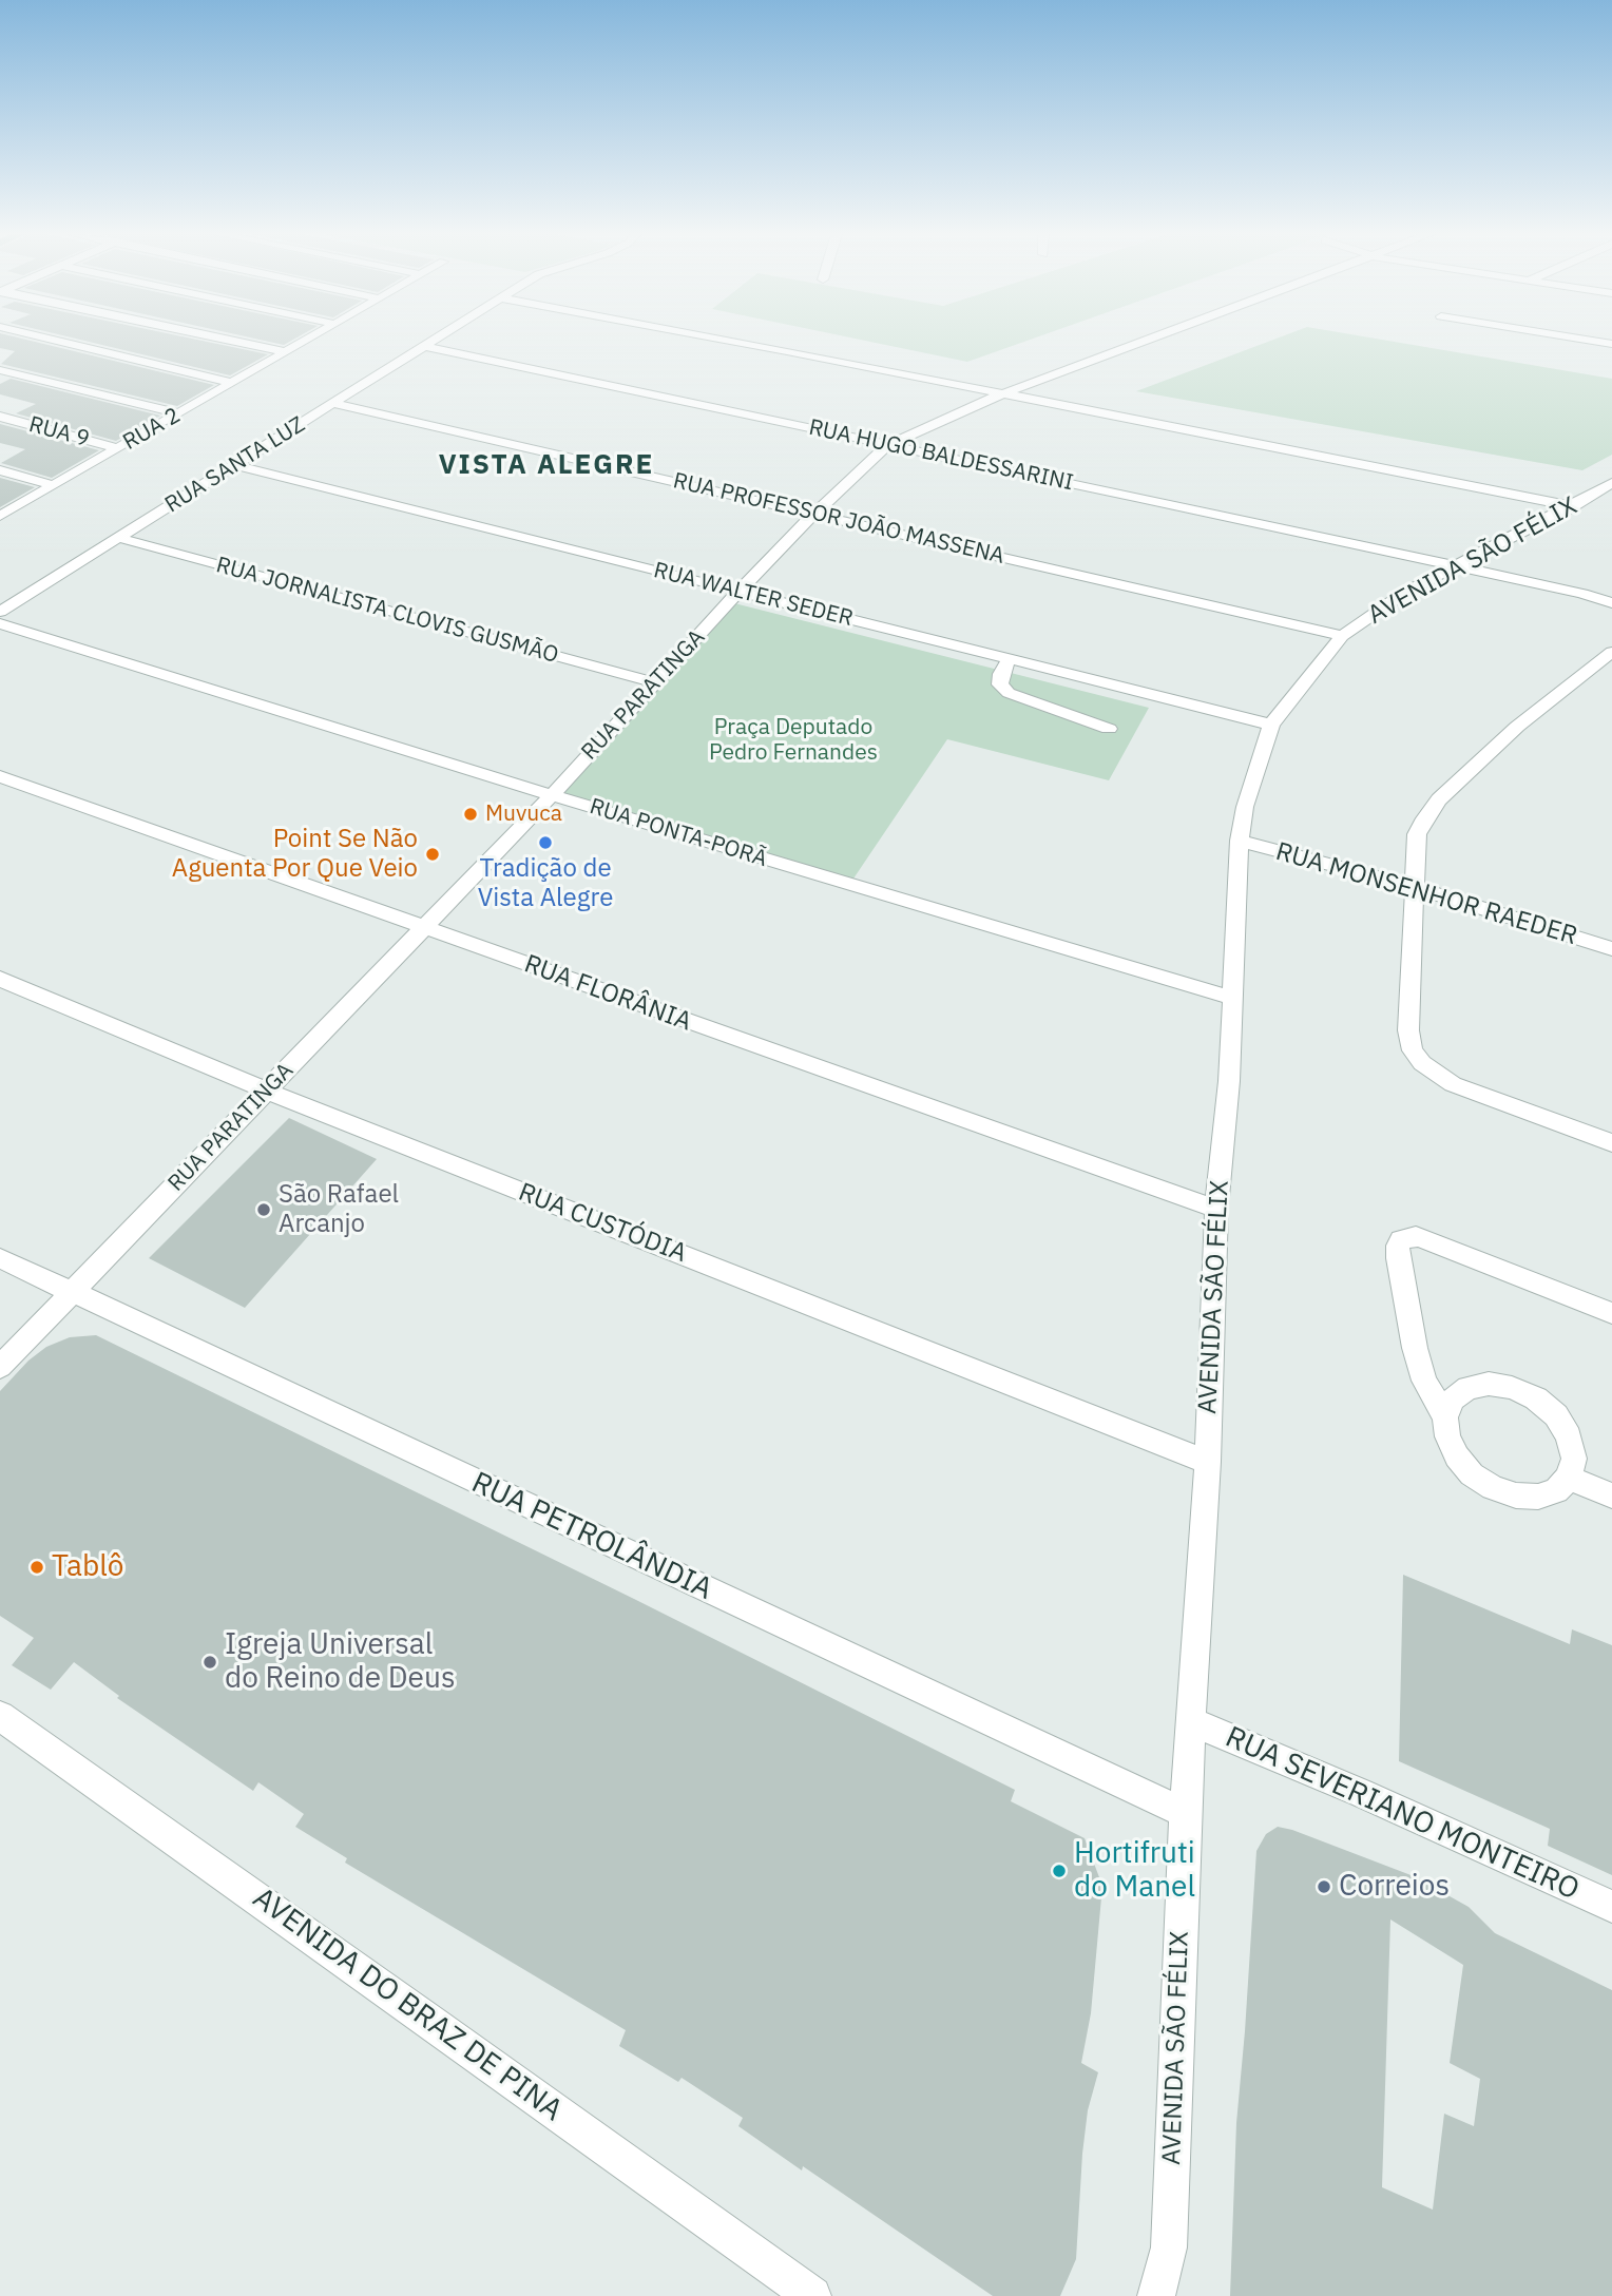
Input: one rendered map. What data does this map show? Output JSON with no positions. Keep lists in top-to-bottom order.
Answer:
{
  "streets": {
    "street": [
      "RUA 2",
      "RUA 9",
      "RUA HUGO BALDESSARINI",
      "RUA SANTA LUZ",
      "RUA PROFESSOR JOÃO MASSENA",
      "AVENIDA SÃO FÉLIX",
      "RUA WALTER SEDER",
      "RUA JORNALISTA CLOVIS GUSMÃO",
      "RUA PARATINGA",
      "RUA PONTA-PORÃ",
      "RUA MONSENHOR RAEDER",
      "RUA FLORÂNIA",
      "RUA CUSTÓDIA",
      "RUA PETROLÂNDIA",
      "RUA SEVERIANO MONTEIRO",
      "AVENIDA DO BRAZ DE PINA"
    ]
  },
  "crossings": [
    ["RUA 2", "RUA 9"],
    ["RUA HUGO BALDESSARINI", "RUA SANTA LUZ"],
    ["RUA HUGO BALDESSARINI", "AVENIDA SÃO FÉLIX"],
    ["RUA HUGO BALDESSARINI", "RUA PARATINGA"],
    ["RUA SANTA LUZ", "RUA PROFESSOR JOÃO MASSENA"],
    ["RUA SANTA LUZ", "RUA WALTER SEDER"],
    ["RUA SANTA LUZ", "RUA JORNALISTA CLOVIS GUSMÃO"],
    ["RUA PROFESSOR JOÃO MASSENA", "AVENIDA SÃO FÉLIX"],
    ["RUA PROFESSOR JOÃO MASSENA", "RUA PARATINGA"],
    ["AVENIDA SÃO FÉLIX", "RUA WALTER SEDER"],
    ["AVENIDA SÃO FÉLIX", "RUA PONTA-PORÃ"],
    ["AVENIDA SÃO FÉLIX", "RUA MONSENHOR RAEDER"],
    ["AVENIDA SÃO FÉLIX", "RUA FLORÂNIA"],
    ["AVENIDA SÃO FÉLIX", "RUA CUSTÓDIA"],
    ["AVENIDA SÃO FÉLIX", "RUA PETROLÂNDIA"],
    ["AVENIDA SÃO FÉLIX", "RUA SEVERIANO MONTEIRO"],
    ["RUA WALTER SEDER", "RUA PARATINGA"],
    ["RUA JORNALISTA CLOVIS GUSMÃO", "RUA PARATINGA"],
    ["RUA PARATINGA", "RUA PONTA-PORÃ"],
    ["RUA PARATINGA", "RUA FLORÂNIA"],
    ["RUA PARATINGA", "RUA CUSTÓDIA"],
    ["RUA PARATINGA", "RUA PETROLÂNDIA"]
  ],
  "districts": ["VISTA ALEGRE"],
  "parks": ["Praça Deputado Pedro Fernandes"],
  "places": [
    "Muvuca",
    "Tradição de Vista Alegre",
    "Point Se Não Aguenta Por Que Veio",
    "São Rafael Arcanjo",
    "Tablô",
    "Igreja Universal do Reino de Deus",
    "Hortifruti do Manel",
    "Correios"
  ]
}
